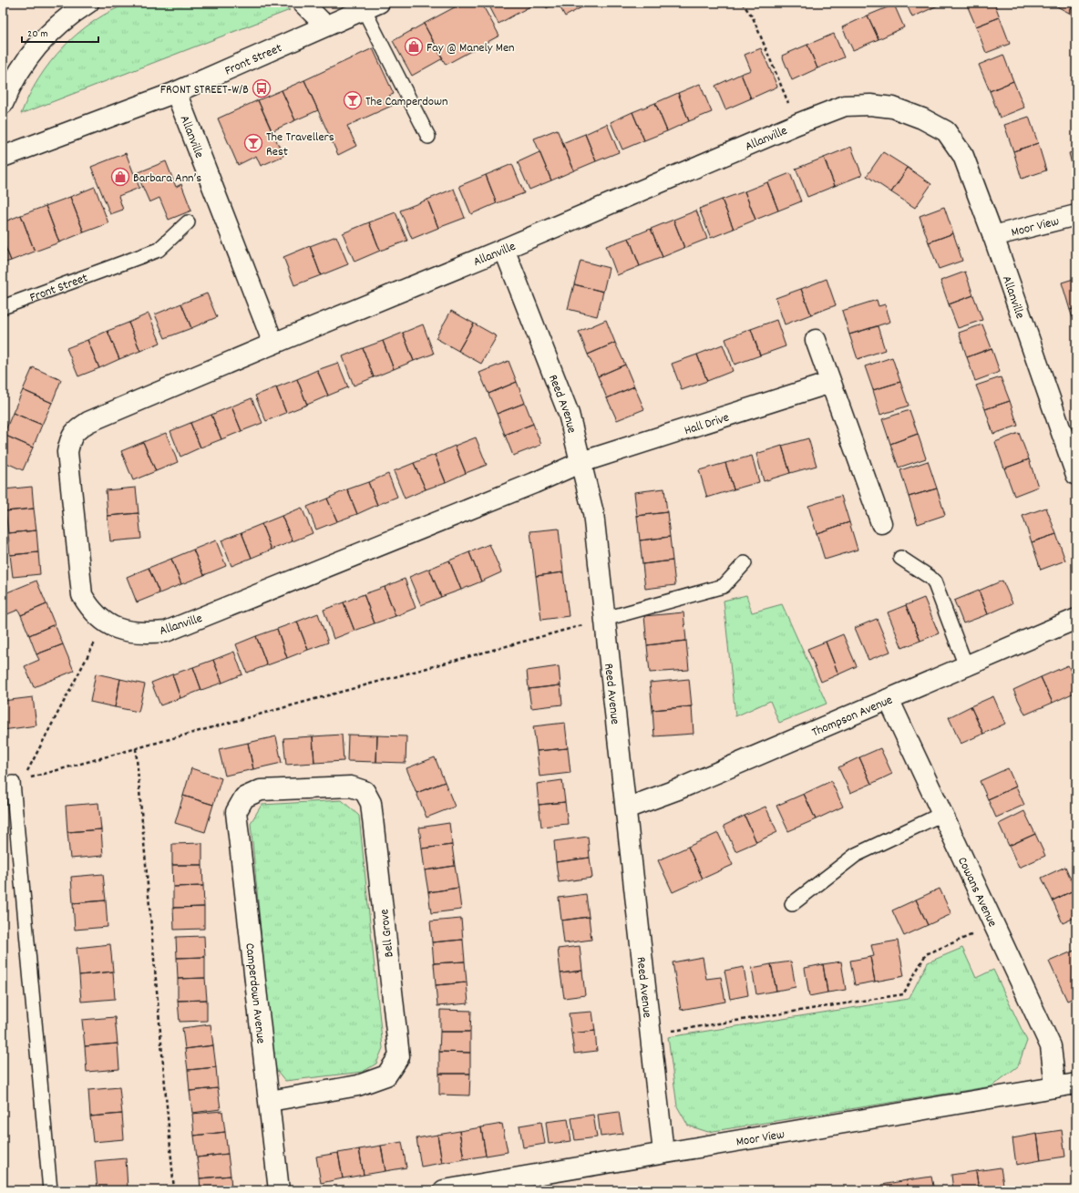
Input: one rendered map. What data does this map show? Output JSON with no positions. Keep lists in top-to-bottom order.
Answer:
{
  "streets": {
    "street": [
      "Front Street",
      "Allanville",
      "Moor View",
      "Reed Avenue",
      "Hall Drive",
      "Thompson Avenue",
      "Cowans Avenue",
      "Bell Grove",
      "Camperdown Avenue"
    ]
  },
  "crossings": [
    ["Front Street", "Allanville"],
    ["Allanville", "Moor View"],
    ["Allanville", "Reed Avenue"],
    ["Allanville", "Hall Drive"],
    ["Moor View", "Reed Avenue"],
    ["Moor View", "Cowans Avenue"],
    ["Reed Avenue", "Hall Drive"],
    ["Reed Avenue", "Thompson Avenue"],
    ["Thompson Avenue", "Cowans Avenue"],
    ["Bell Grove", "Camperdown Avenue"]
  ],
  "places": {
    "shop": ["Fay @ Manely Men", "Barbara Ann’s"],
    "bus stop": ["FRONT STREET-W/B"],
    "bar": ["The Camperdown", "The Travellers Rest"]
  },
  "scale_bar": "20 m"
}
